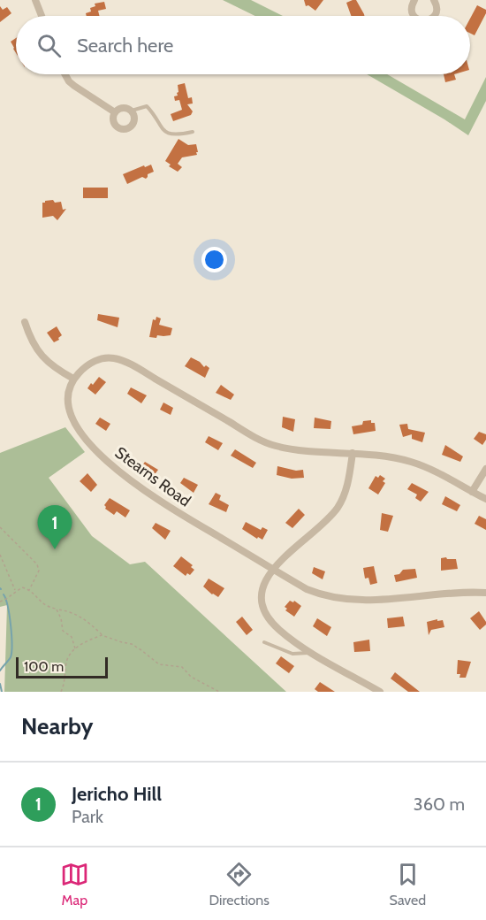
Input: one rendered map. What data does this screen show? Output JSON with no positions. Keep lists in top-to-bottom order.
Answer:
{
  "streets": {
    "street": ["Stearns Road"]
  },
  "scale_bar": "100 m",
  "page": {
    "search": "Search here",
    "pins": "1",
    "scale": "100 m",
    "heading": "Nearby",
    "list": [
      {
        "mark": "1",
        "name": "Jericho Hill",
        "note": "Park",
        "value": "360 m"
      }
    ],
    "nav": ["Map", "Directions", "Saved"]
  }
}
